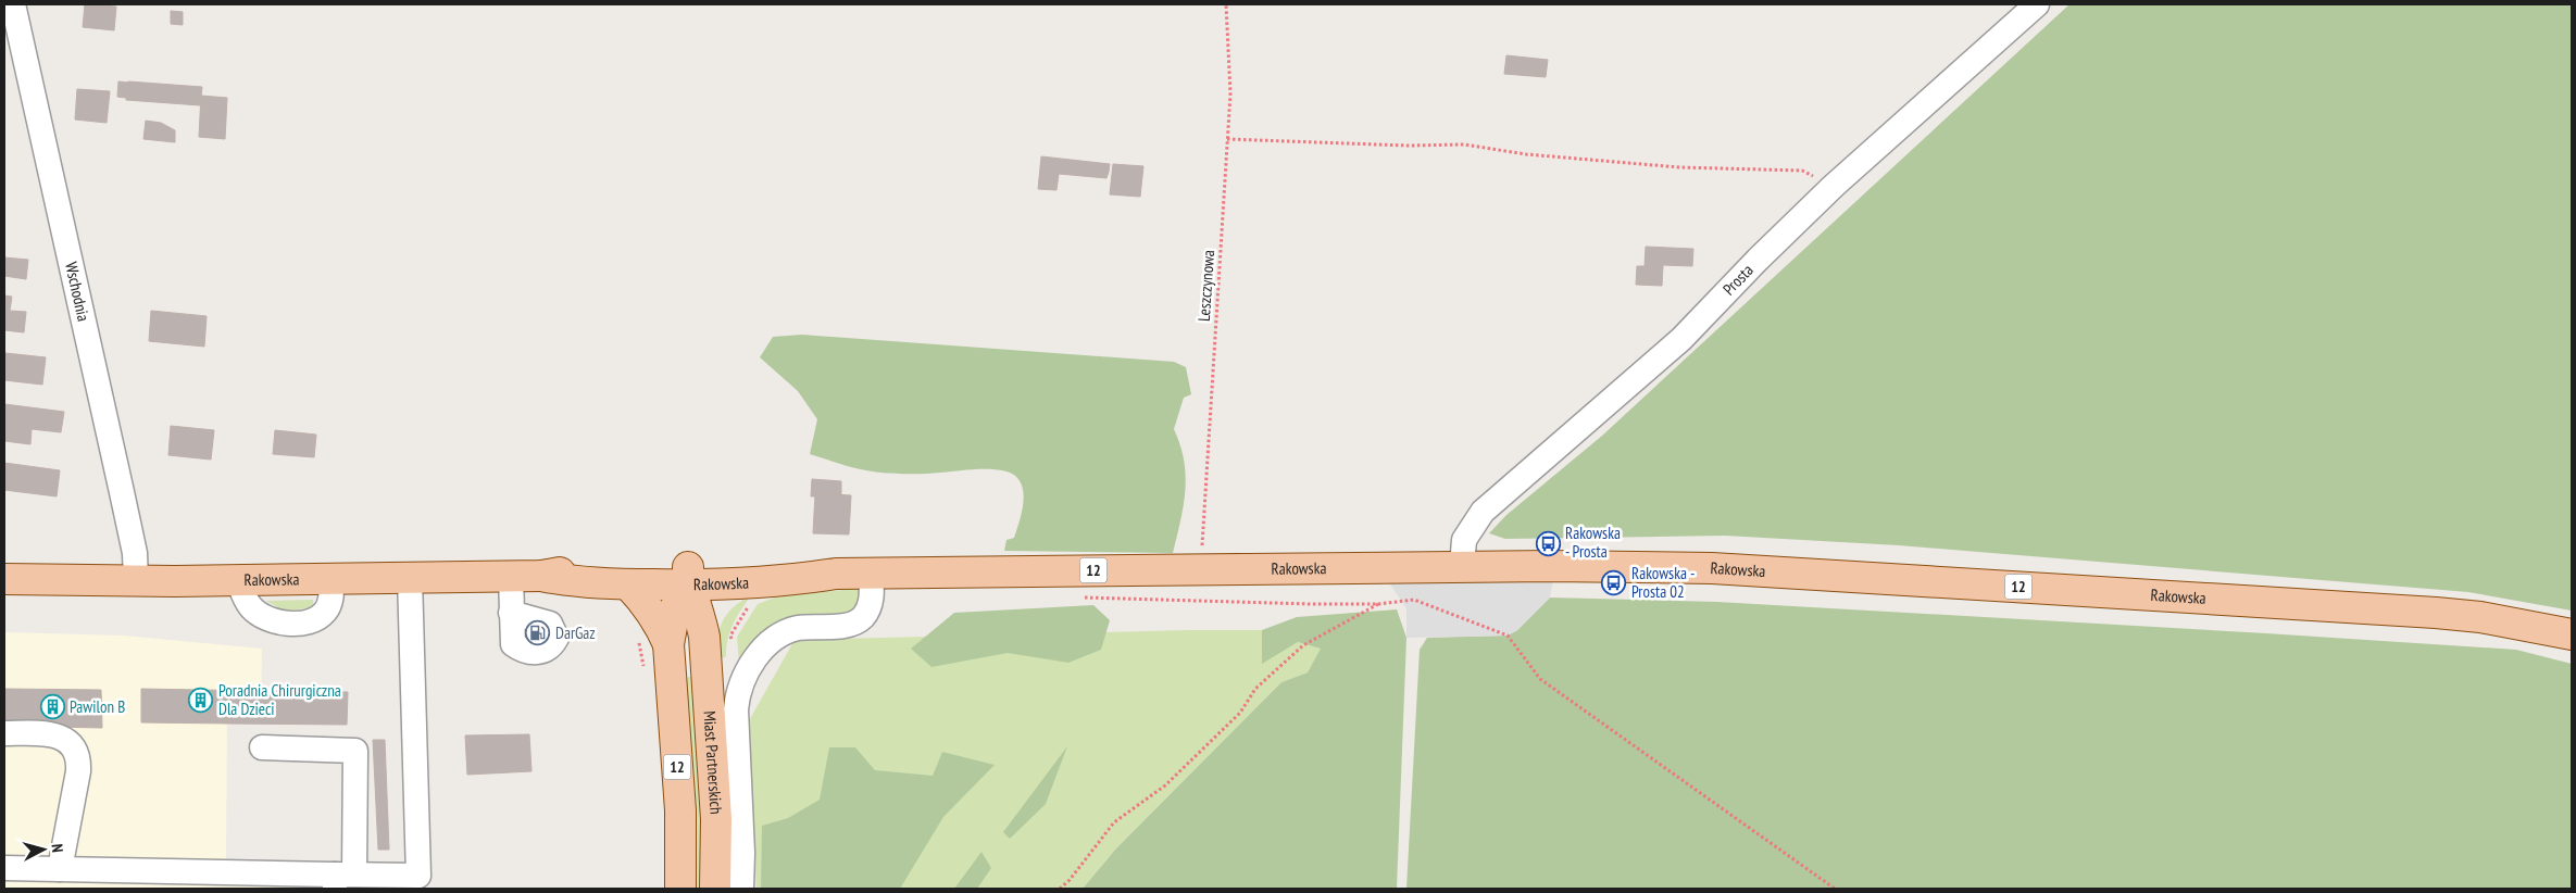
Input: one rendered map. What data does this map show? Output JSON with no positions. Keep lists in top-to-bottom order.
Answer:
{
  "streets": {
    "main road": ["Rakowska", "12", "Miast Partnerskich"],
    "street": ["Prosta", "Wschodnia"],
    "path": ["Leszczynowa"]
  },
  "crossings": [
    ["Prosta", "Rakowska"],
    ["Leszczynowa", "Rakowska"],
    ["Wschodnia", "Rakowska"],
    ["Rakowska", "12"],
    ["Rakowska", "Miast Partnerskich"],
    ["12", "Miast Partnerskich"]
  ],
  "places": {
    "bus stop": ["Rakowska - Prosta", "Rakowska - Prosta 02"],
    "fuel station": ["DarGaz"],
    "building": ["Poradnia Chirurgiczna Dla Dzieci", "Pawilon B"]
  },
  "north": "right"
}
